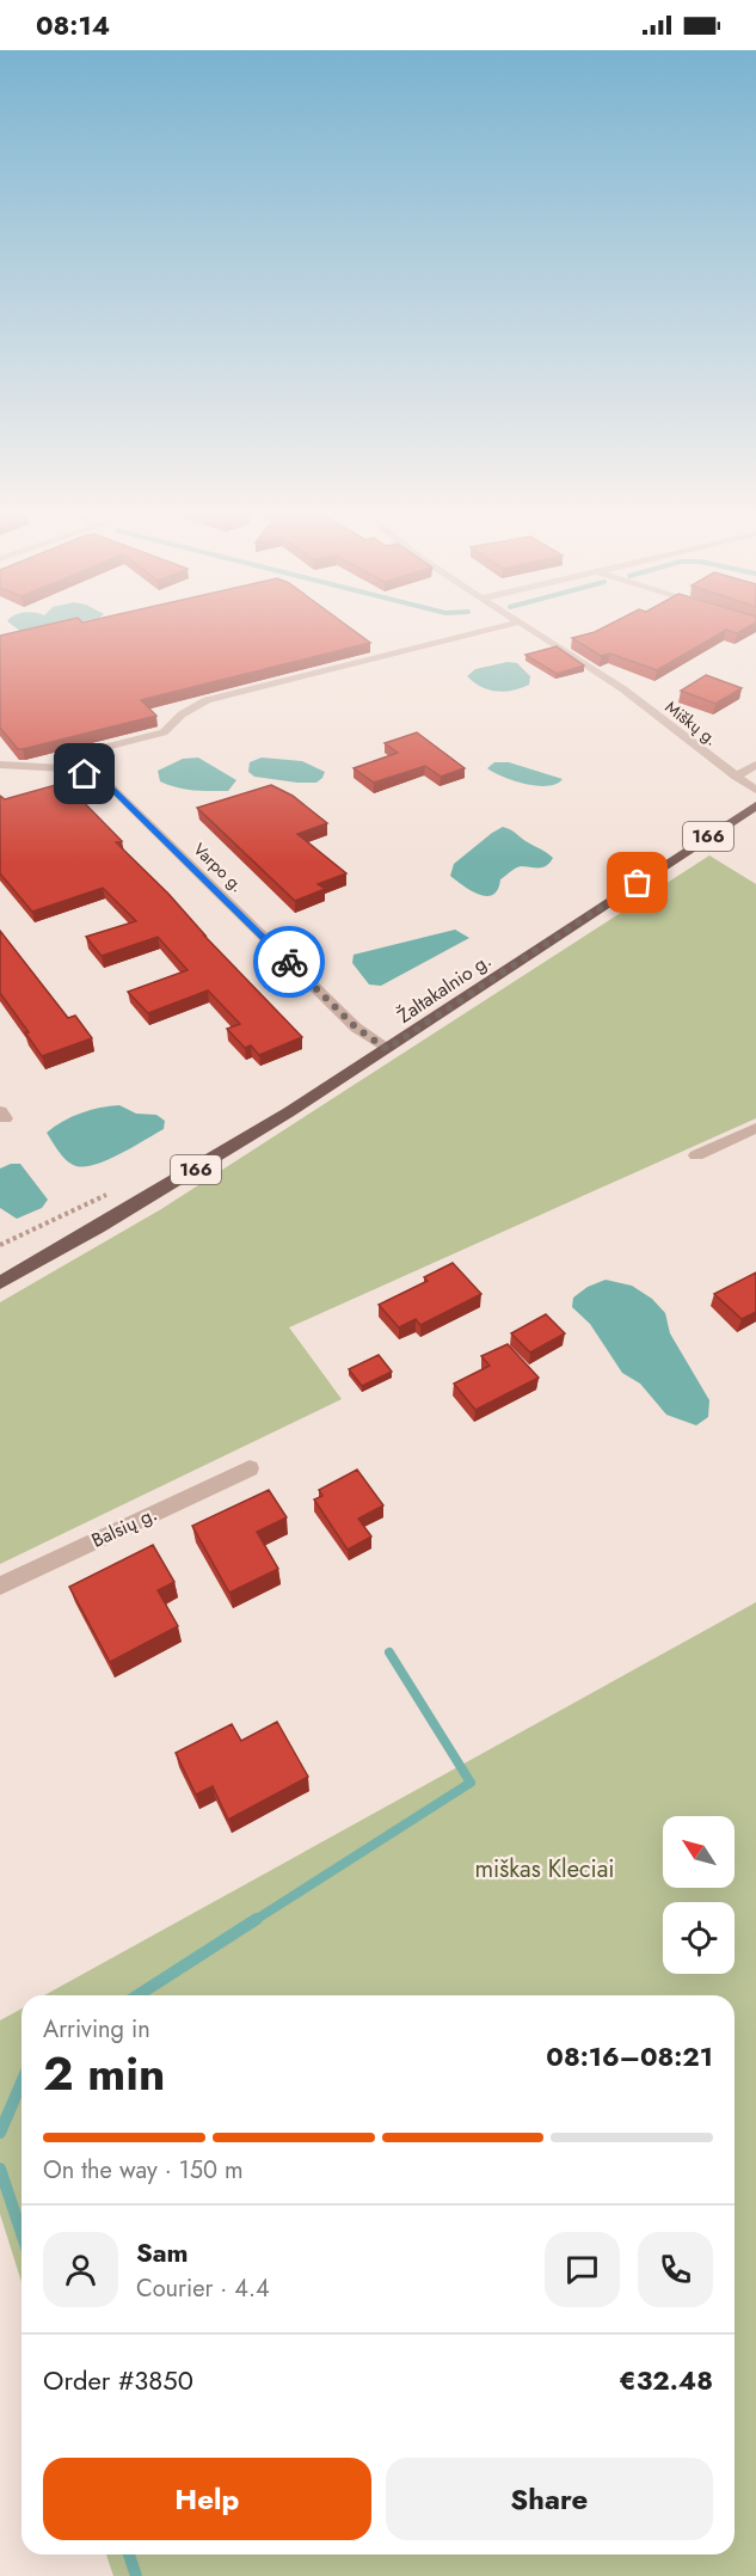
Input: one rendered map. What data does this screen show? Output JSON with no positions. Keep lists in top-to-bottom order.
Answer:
{
  "streets": {
    "main road": ["166", "Žaltakalnio g."],
    "street": ["Miškų g.", "Varpo g.", "Balsių g."]
  },
  "crossings": [
    ["Varpo g.", "Žaltakalnio g."]
  ],
  "parks": ["miškas Kleciai"],
  "north": "top left",
  "page": {
    "status": "08:14",
    "heading": ["2 min", "Arriving in", "08:16–08:21"],
    "panel": [
      "Sam",
      "Courier · 4.4",
      "Order #3850",
      "€32.48"
    ],
    "bar": "On the way · 150 m",
    "buttons": ["Help", "Share"]
  }
}
